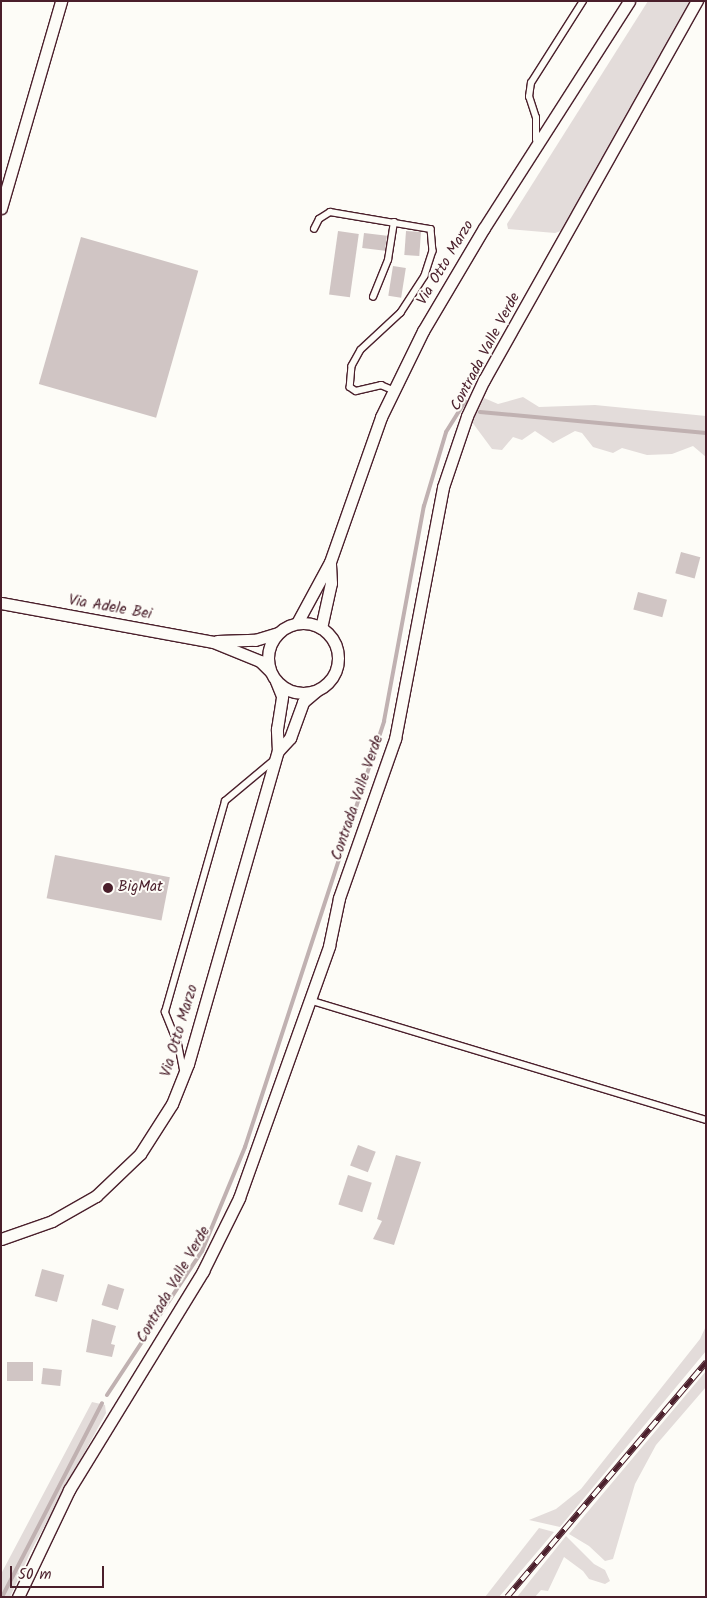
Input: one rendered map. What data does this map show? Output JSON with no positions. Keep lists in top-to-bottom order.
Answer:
{
  "streets": {
    "street": ["Via Otto Marzo", "Contrada Valle Verde", "Via Adele Bei"]
  },
  "places": ["BigMat"],
  "scale_bar": "50 m"
}
